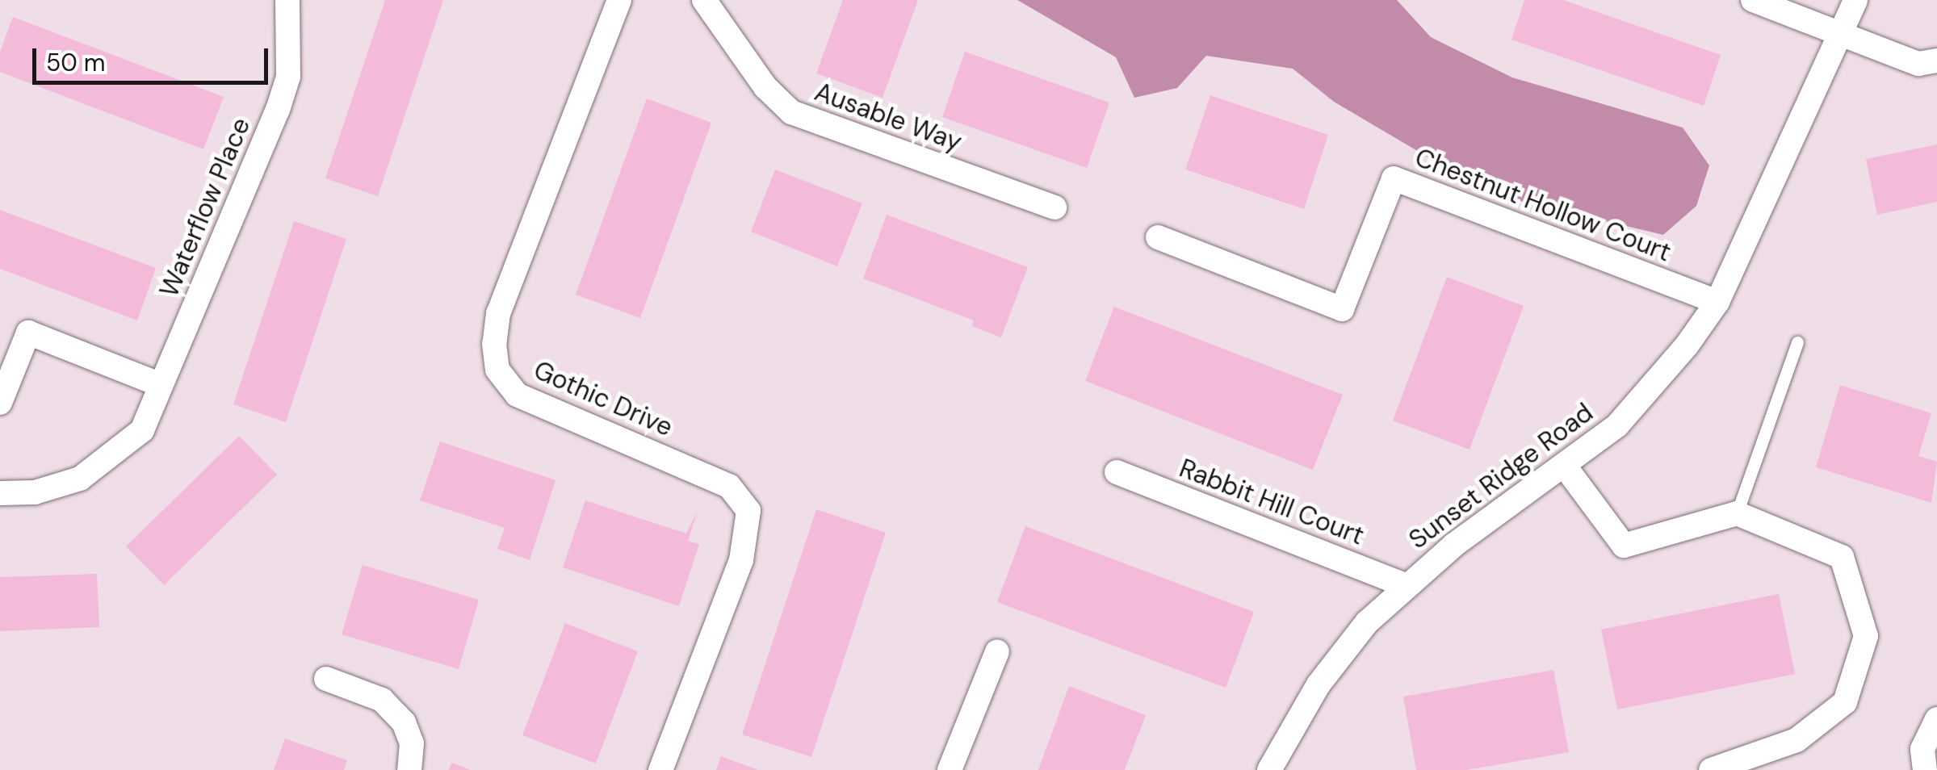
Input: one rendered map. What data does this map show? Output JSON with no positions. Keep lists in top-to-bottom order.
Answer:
{
  "streets": {
    "street": [
      "Ausable Way",
      "Chestnut Hollow Court",
      "Waterflow Place",
      "Gothic Drive",
      "Sunset Ridge Road",
      "Rabbit Hill Court"
    ]
  },
  "crossings": [
    ["Chestnut Hollow Court", "Sunset Ridge Road"],
    ["Sunset Ridge Road", "Rabbit Hill Court"]
  ],
  "scale_bar": "50 m"
}
